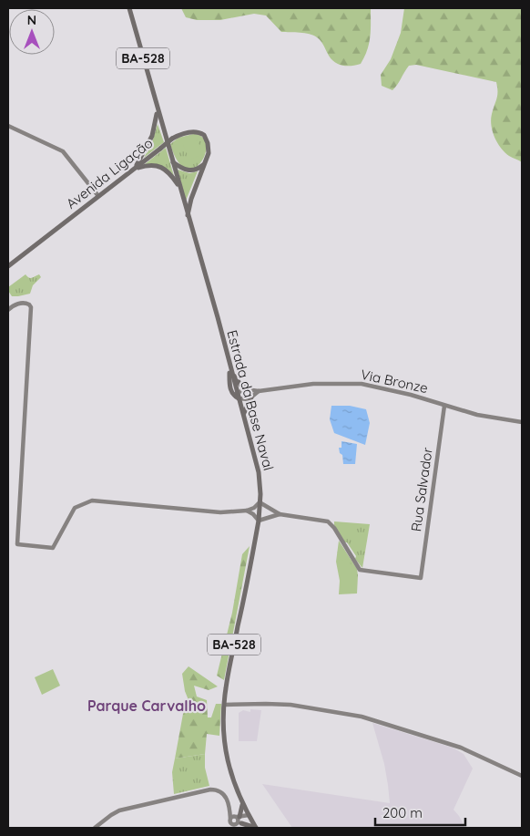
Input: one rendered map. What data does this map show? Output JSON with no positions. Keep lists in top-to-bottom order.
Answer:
{
  "streets": {
    "main road": [
      "BA-528",
      "Avenida Ligação",
      "Via Bronze",
      "Estrada da Base Naval",
      "Rua Salvador"
    ]
  },
  "crossings": [
    ["BA-528", "Estrada da Base Naval"],
    ["Avenida Ligação", "Estrada da Base Naval"],
    ["Via Bronze", "Rua Salvador"]
  ],
  "districts": ["Parque Carvalho"],
  "scale_bar": "200 m",
  "north": "top"
}
